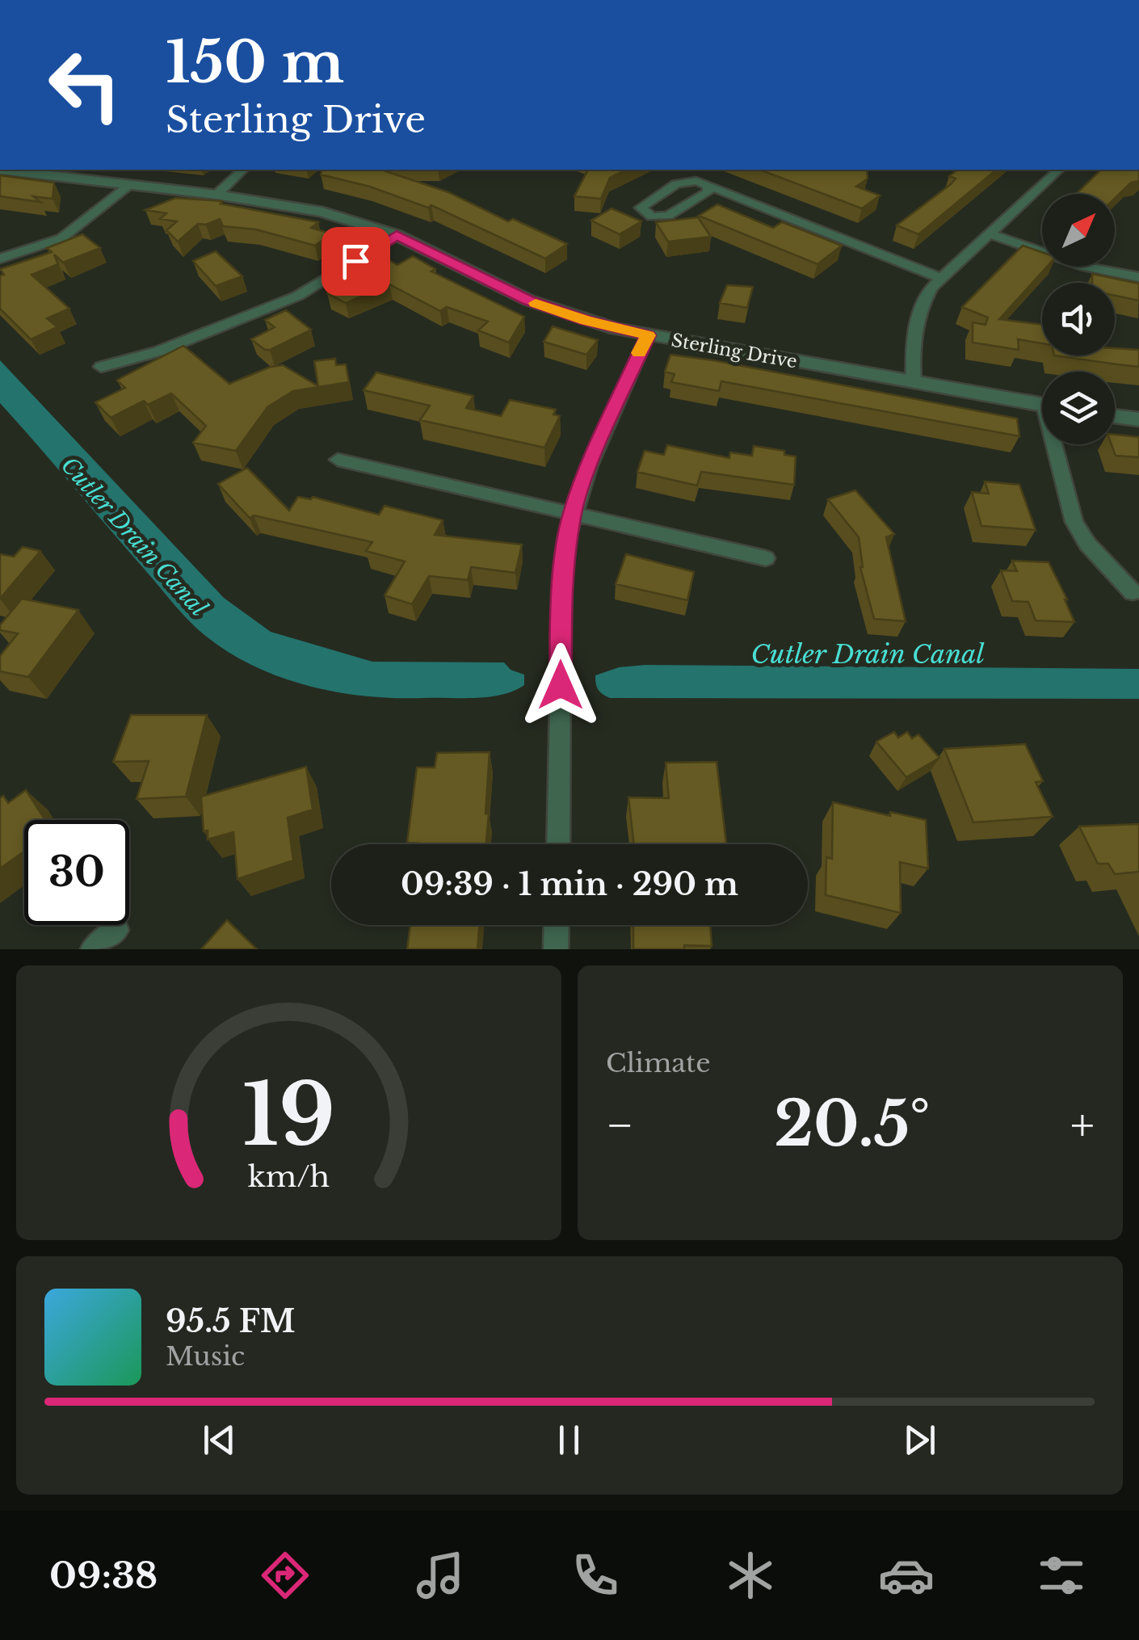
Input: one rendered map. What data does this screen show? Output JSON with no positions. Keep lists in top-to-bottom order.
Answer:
{
  "streets": {
    "street": ["Sterling Drive"]
  },
  "water": ["Cutler Drain Canal"],
  "north": "top right",
  "page": {
    "turn": ["150 m", "Sterling Drive"],
    "limit": "30",
    "trip": "09:39 · 1 min · 290 m",
    "tile": "Climate",
    "heat": ["−", "20.5°", "+"],
    "song": ["95.5 FM", "Music"],
    "tabs": "09:38",
    "gauge": ["19", "km/h"]
  }
}
